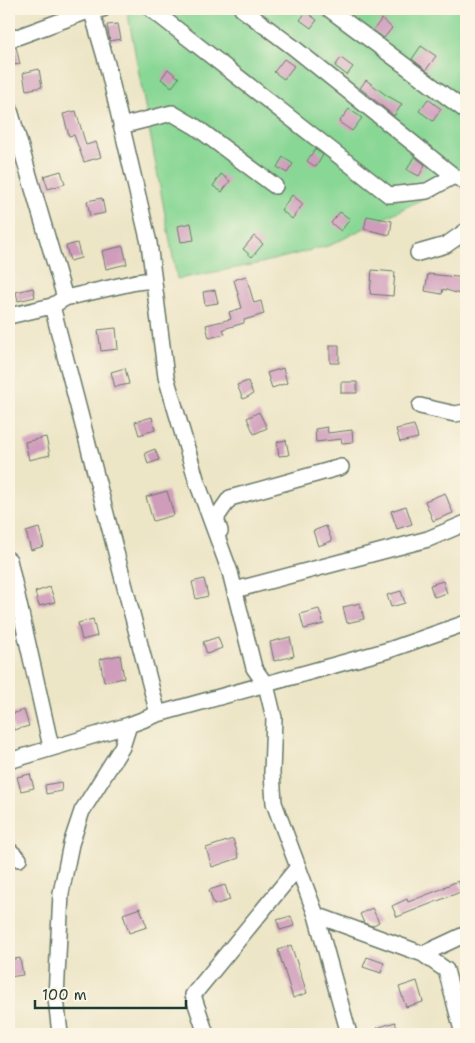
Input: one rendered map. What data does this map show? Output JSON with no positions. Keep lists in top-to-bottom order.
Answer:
{
  "scale_bar": "100 m"
}
